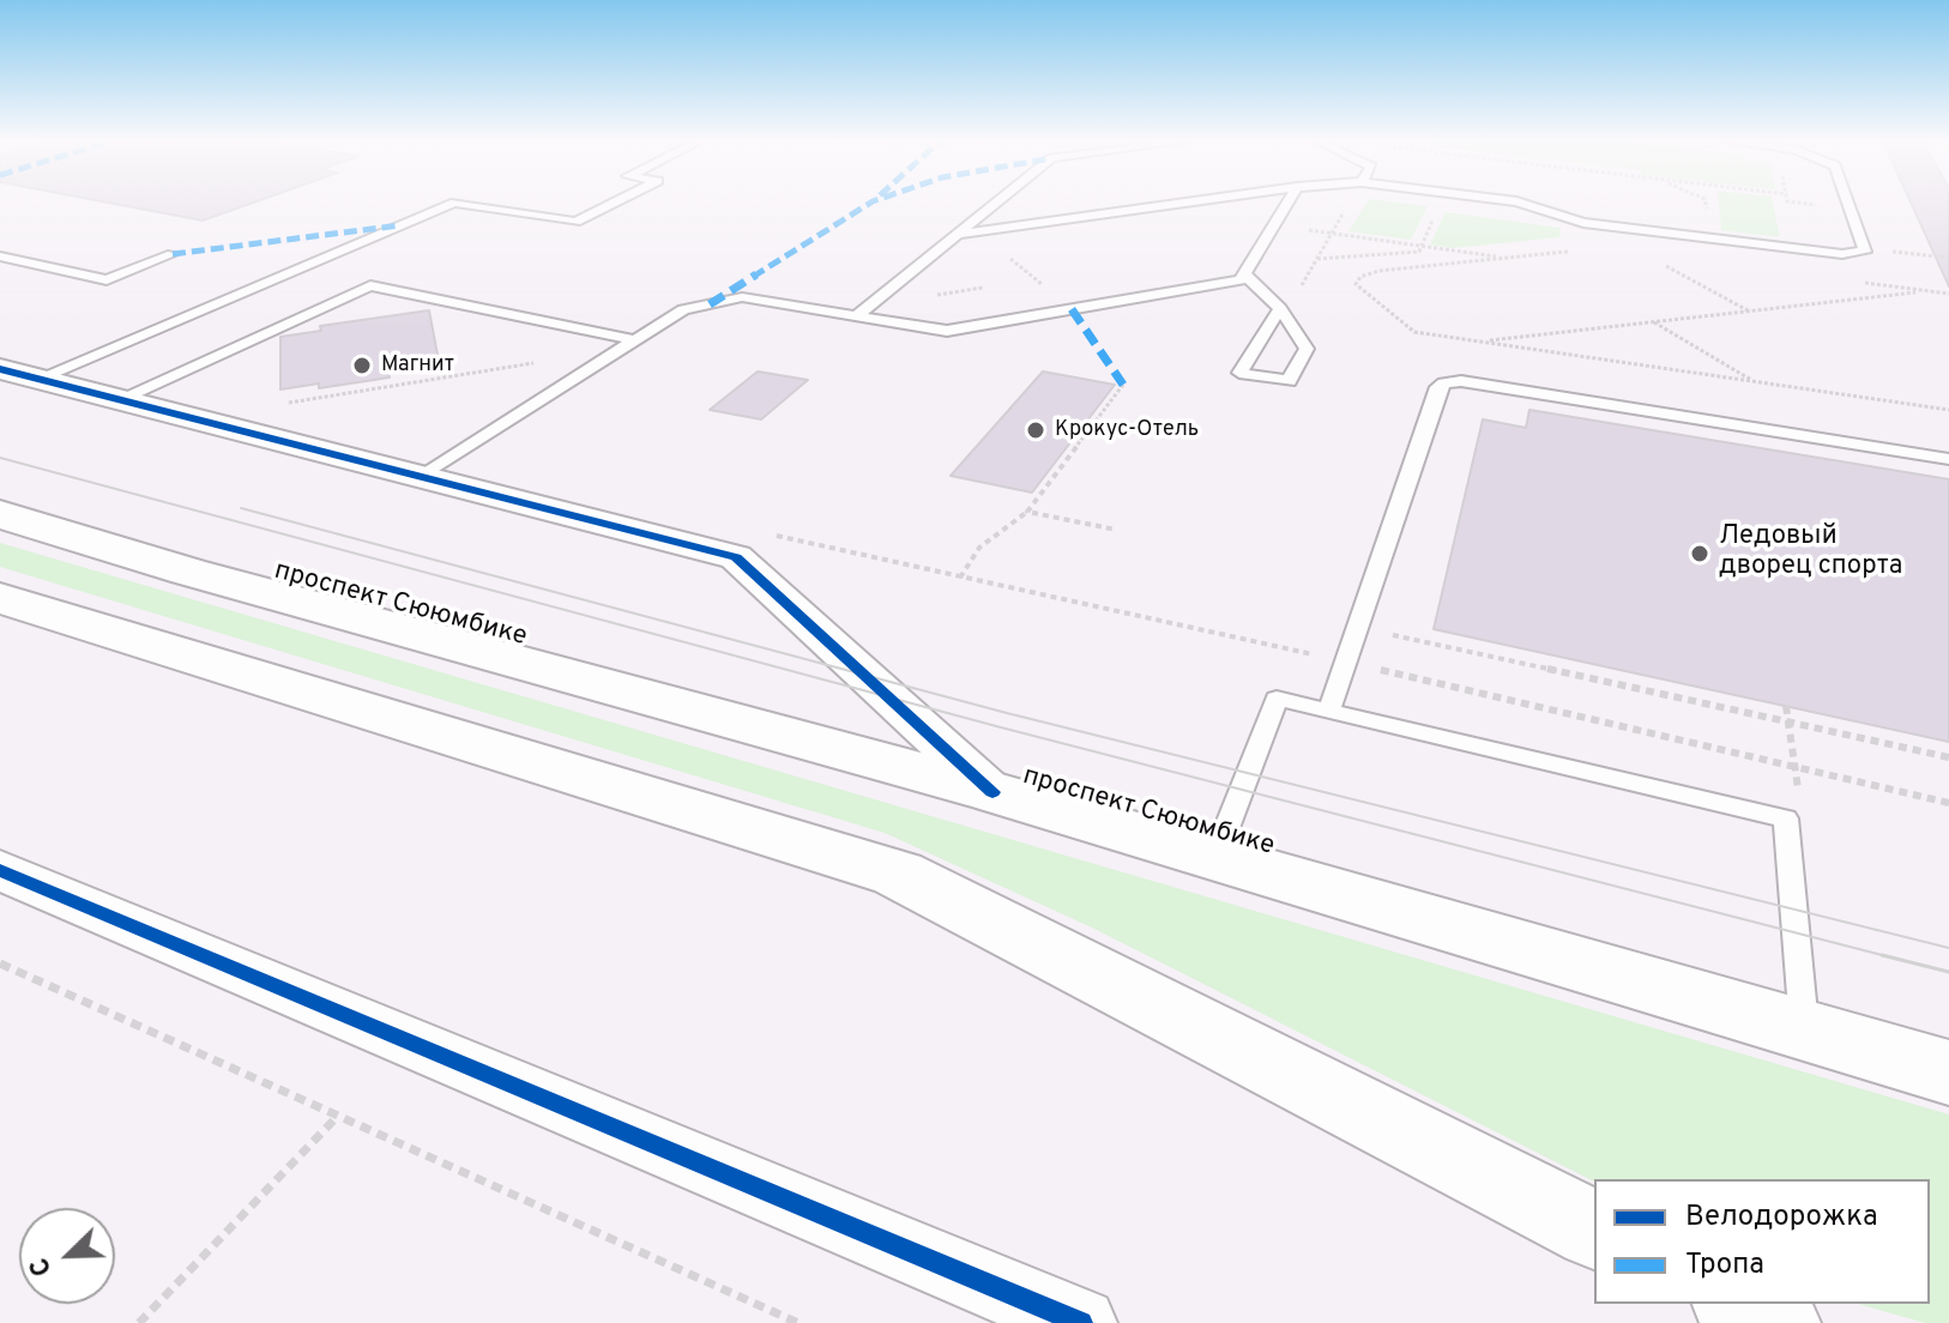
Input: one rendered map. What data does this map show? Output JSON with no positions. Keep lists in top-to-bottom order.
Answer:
{
  "streets": {
    "main road": ["проспект Сююмбике"]
  },
  "places": ["Магнит", "Крокус-Отель", "Ледовый дворец спорта"],
  "legend": ["Велодорожка", "Тропа"],
  "north": "bottom left"
}
